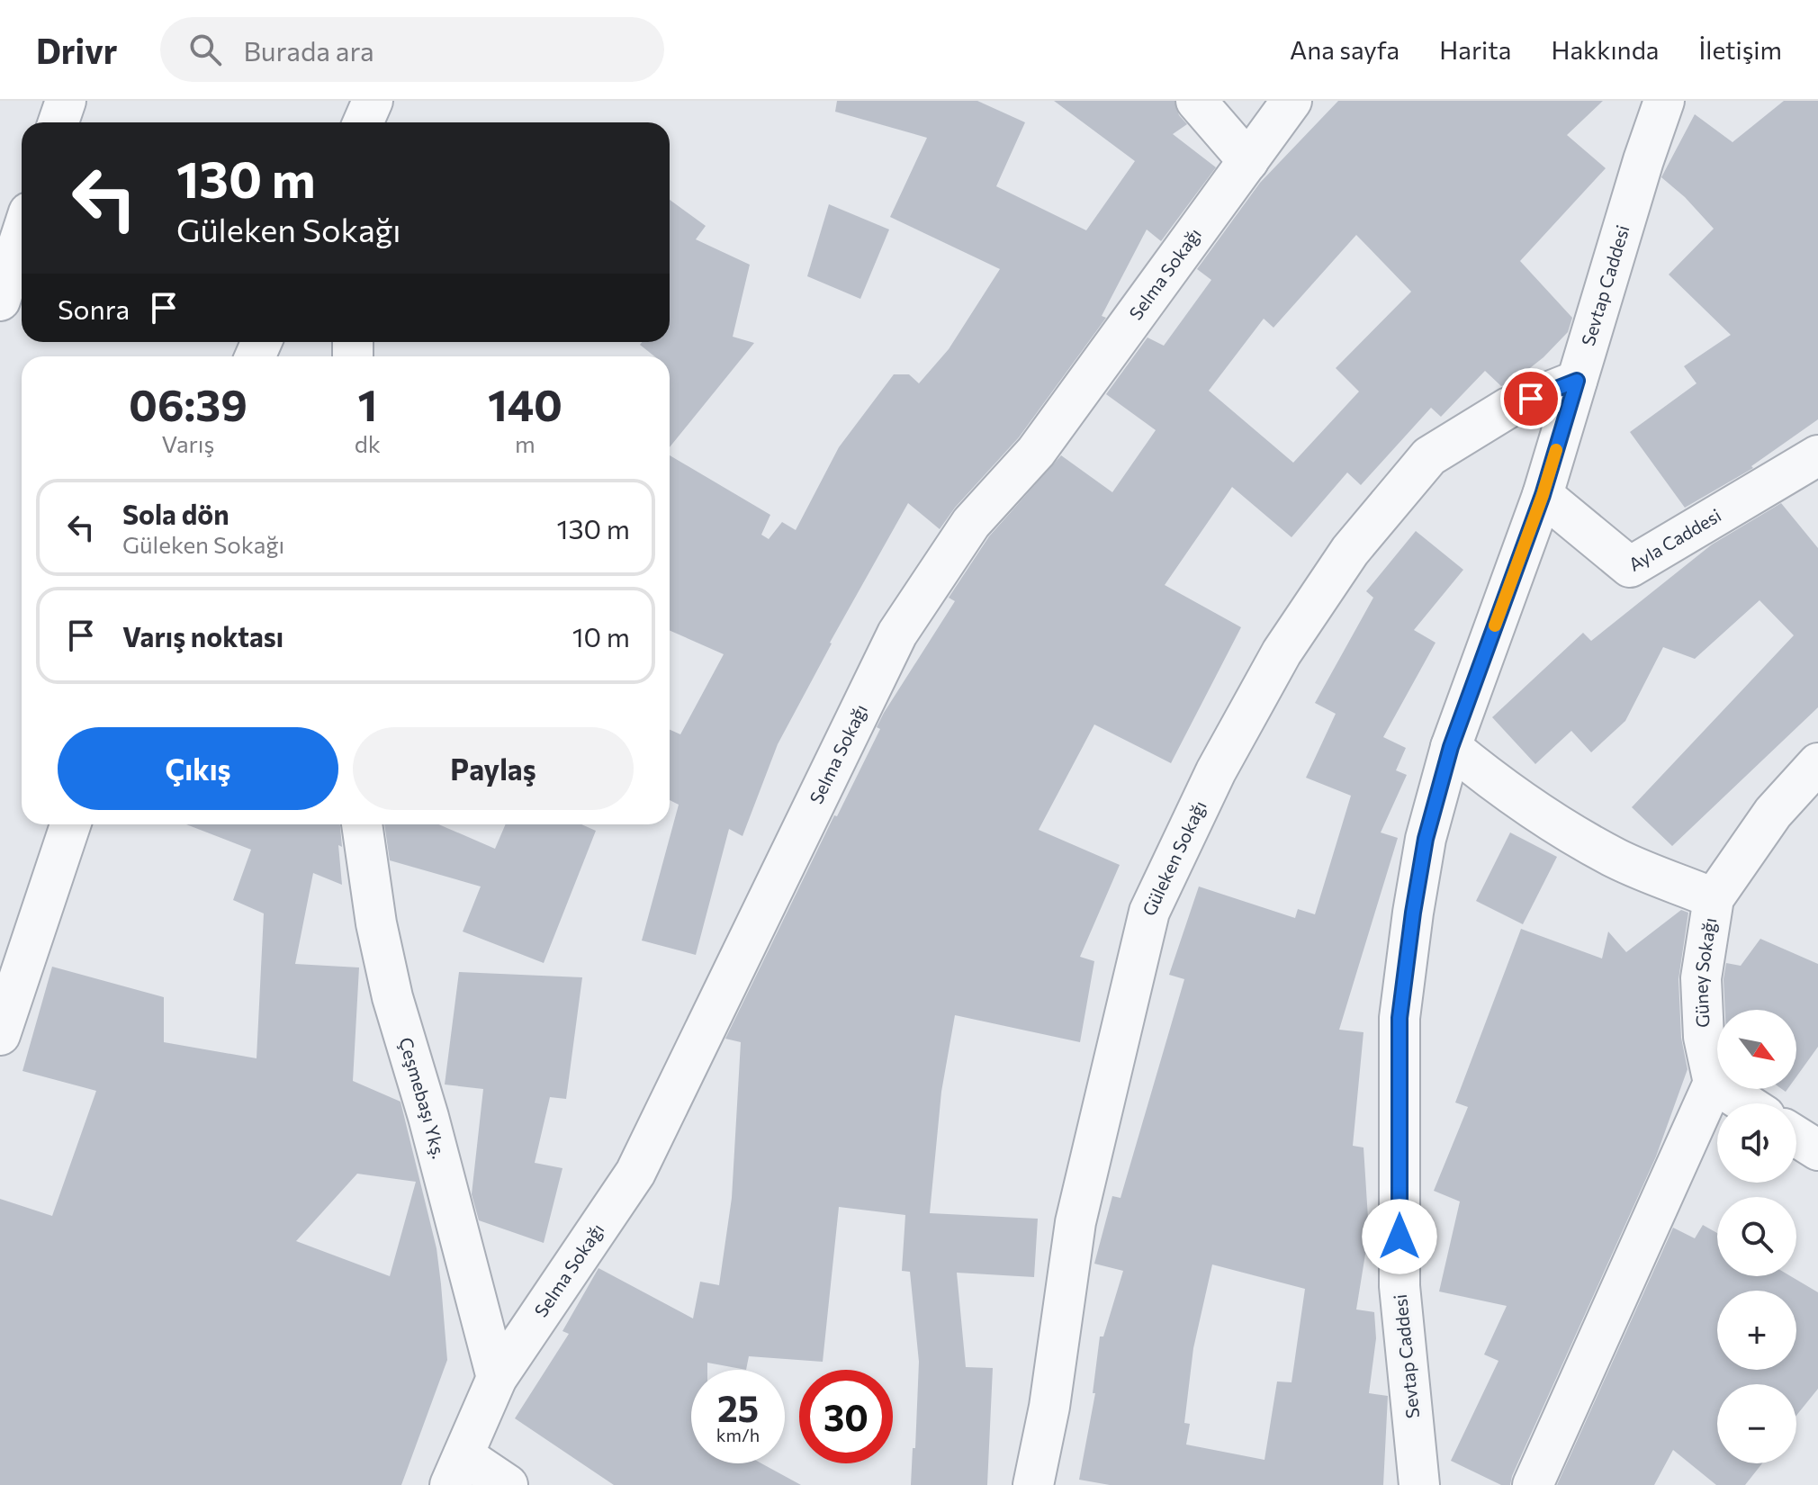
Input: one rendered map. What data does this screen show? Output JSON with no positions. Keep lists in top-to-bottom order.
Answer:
{
  "streets": {
    "street": [
      "Selma Sokağı",
      "Sevtap Caddesi",
      "Ayla Caddesi",
      "Güleken Sokağı",
      "Güney Sokağı",
      "Çeşmebaşı Ykş."
    ]
  },
  "crossings": [
    ["Selma Sokağı", "Çeşmebaşı Ykş."],
    ["Sevtap Caddesi", "Ayla Caddesi"],
    ["Sevtap Caddesi", "Güleken Sokağı"],
    ["Sevtap Caddesi", "Güney Sokağı"]
  ],
  "north": "bottom right",
  "page": {
    "header": "Drivr",
    "search": "Burada ara",
    "nav": [
      "Ana sayfa",
      "Harita",
      "Hakkında",
      "İletişim"
    ],
    "turn": ["130 m", "Güleken Sokağı"],
    "then": "Sonra",
    "eta": [
      "06:39",
      "Varış",
      "1",
      "dk",
      "140",
      "m"
    ],
    "list": [
      {
        "name": "Sola dön",
        "note": "Güleken Sokağı",
        "value": "130 m"
      },
      {
        "name": "Varış noktası",
        "value": "10 m"
      }
    ],
    "buttons": ["Çıkış", "Paylaş"],
    "map_buttons": ["+", "−"],
    "speed": "25 km/h",
    "limit": "30"
  }
}
